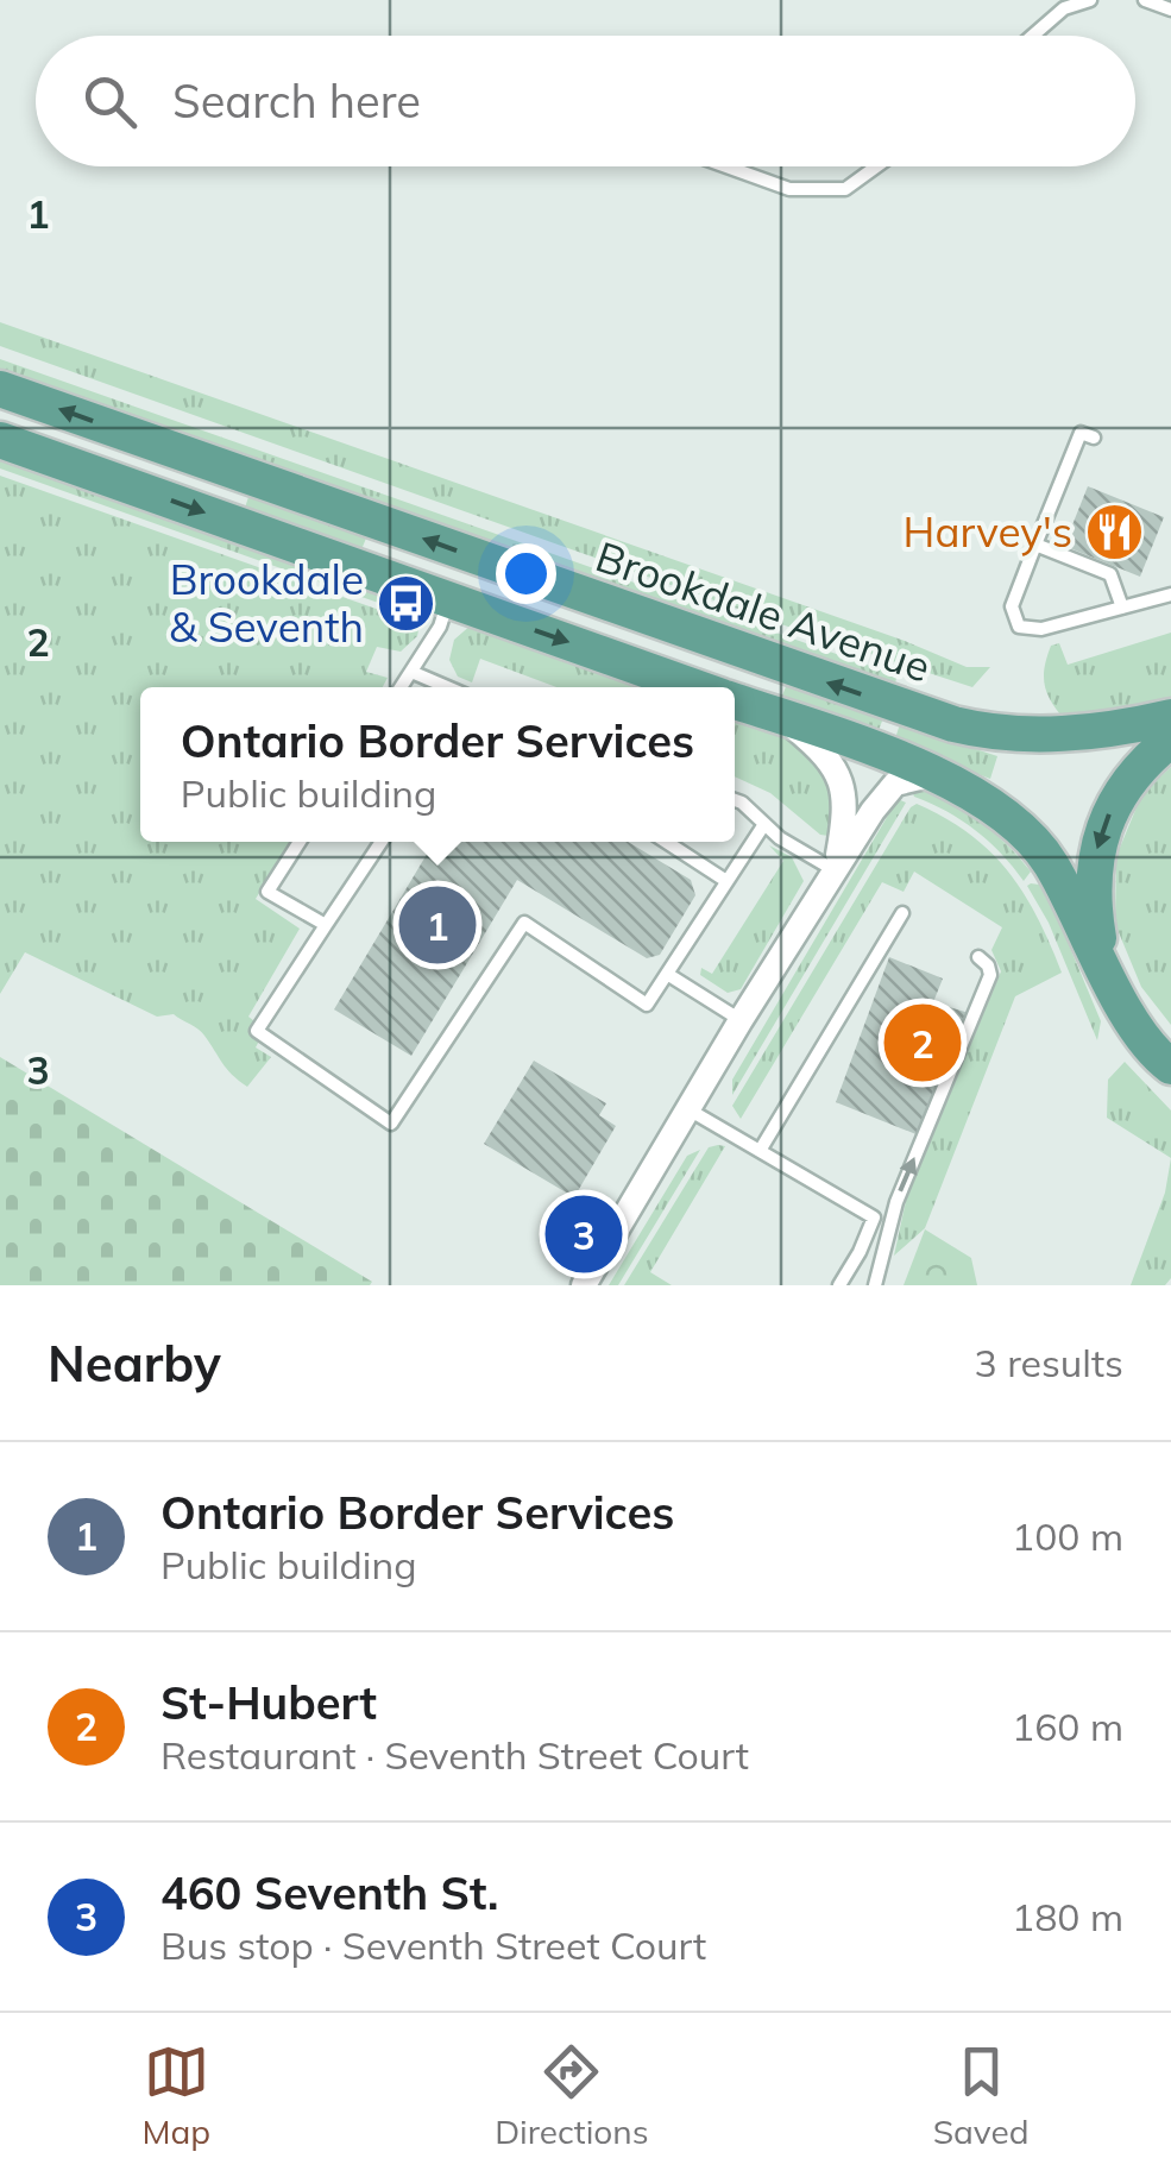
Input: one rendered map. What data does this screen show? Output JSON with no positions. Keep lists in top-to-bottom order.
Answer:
{
  "streets": {
    "main road": ["Brookdale Avenue"]
  },
  "places": {
    "restaurant": ["Harvey's"],
    "bus stop": ["Brookdale & Seventh"]
  },
  "page": {
    "search": "Search here",
    "popup": ["Ontario Border Services", "Public building"],
    "pins": ["1", "2", "3"],
    "heading": ["Nearby", "3 results"],
    "list": [
      {
        "mark": "1",
        "name": "Ontario Border Services",
        "note": "Public building",
        "value": "100 m"
      },
      {
        "mark": "2",
        "name": "St-Hubert",
        "note": "Restaurant · Seventh Street Court",
        "value": "160 m"
      },
      {
        "mark": "3",
        "name": "460 Seventh St.",
        "note": "Bus stop · Seventh Street Court",
        "value": "180 m"
      }
    ],
    "nav": ["Map", "Directions", "Saved"]
  },
  "grid": {
    "rows": ["1", "2", "3"]
  }
}
